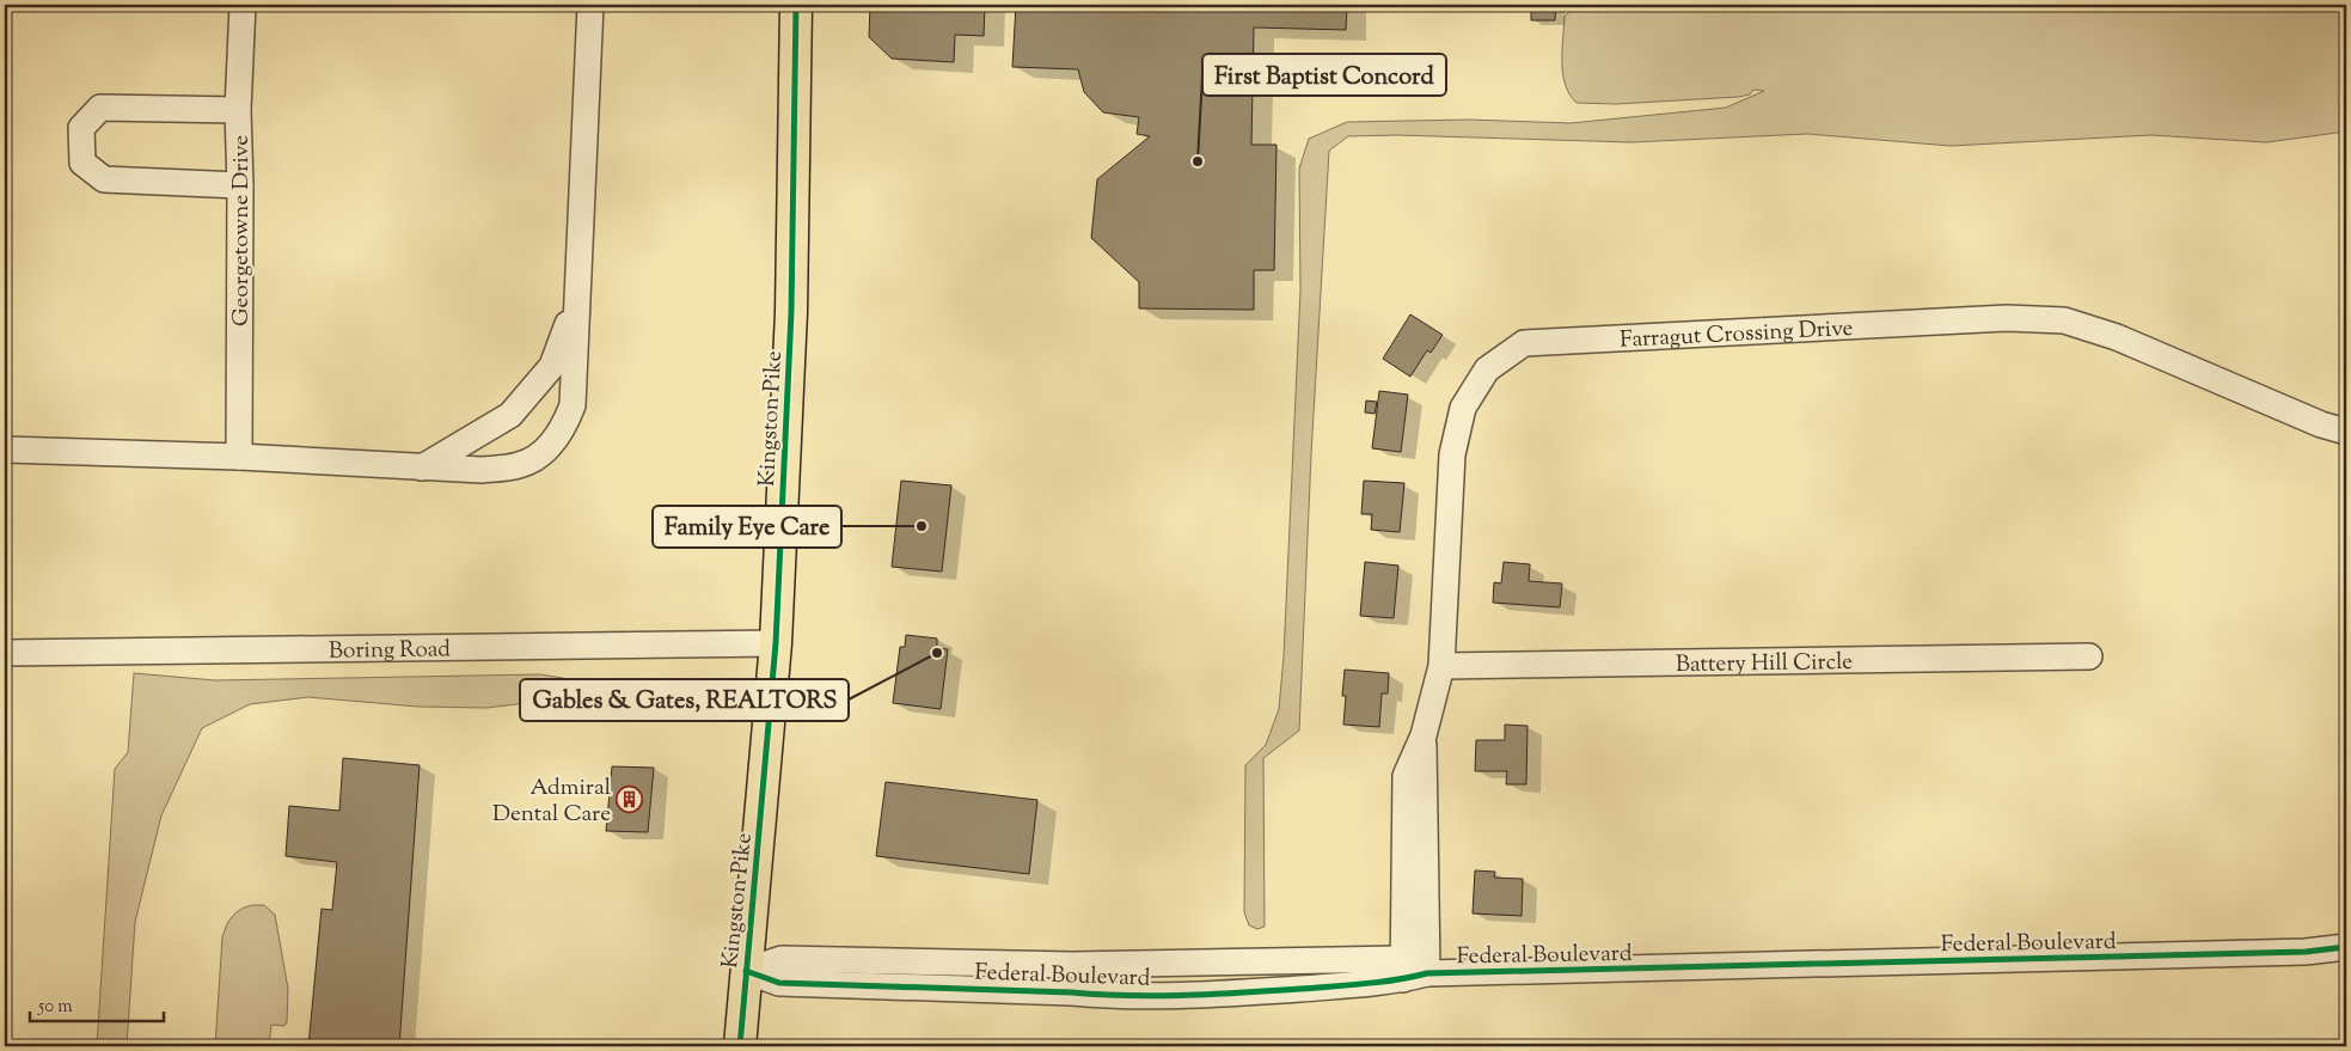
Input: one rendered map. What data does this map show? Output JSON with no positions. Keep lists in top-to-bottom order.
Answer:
{
  "streets": {
    "main road": ["Kingston Pike"],
    "street": [
      "Georgetowne Drive",
      "Farragut Crossing Drive",
      "Boring Road",
      "Battery Hill Circle",
      "Federal Boulevard"
    ]
  },
  "crossings": [
    ["Farragut Crossing Drive", "Battery Hill Circle"],
    ["Farragut Crossing Drive", "Federal Boulevard"],
    ["Kingston Pike", "Boring Road"],
    ["Kingston Pike", "Federal Boulevard"]
  ],
  "places": {
    "other": ["First Baptist Concord", "Family Eye Care", "Gables & Gates, REALTORS"],
    "building": ["Admiral Dental Care"]
  },
  "scale_bar": "50 m"
}
